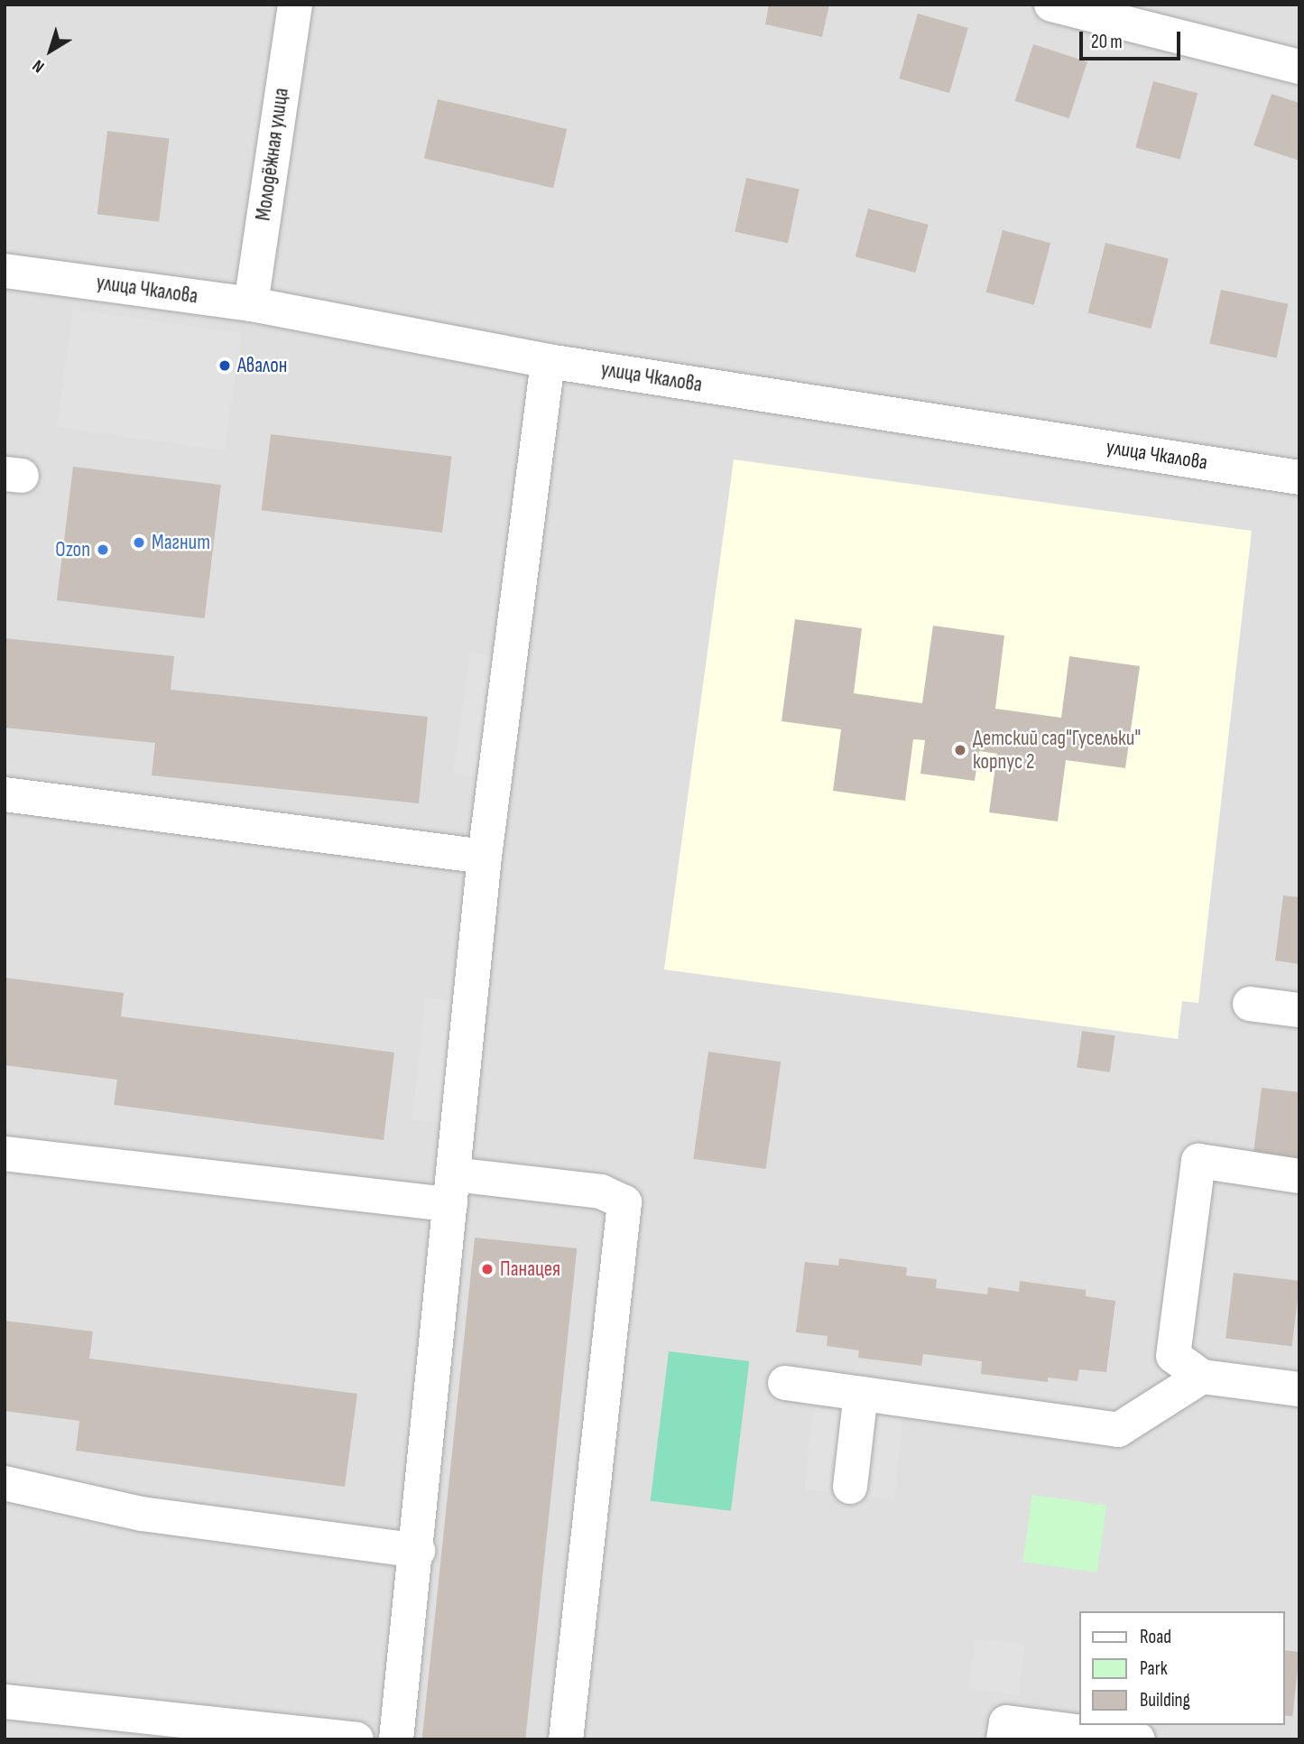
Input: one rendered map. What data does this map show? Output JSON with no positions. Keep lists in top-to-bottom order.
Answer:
{
  "streets": {
    "street": ["Молодёжная улица", "улица Чкалова"]
  },
  "crossings": [
    ["Молодёжная улица", "улица Чкалова"]
  ],
  "places": [
    "Авалон",
    "Магнит",
    "Ozon",
    "Детский сад\"Гусельки\" корпус 2",
    "Панацея"
  ],
  "legend": ["Road", "Park", "Building"],
  "scale_bar": "20 m",
  "north": "bottom left"
}
